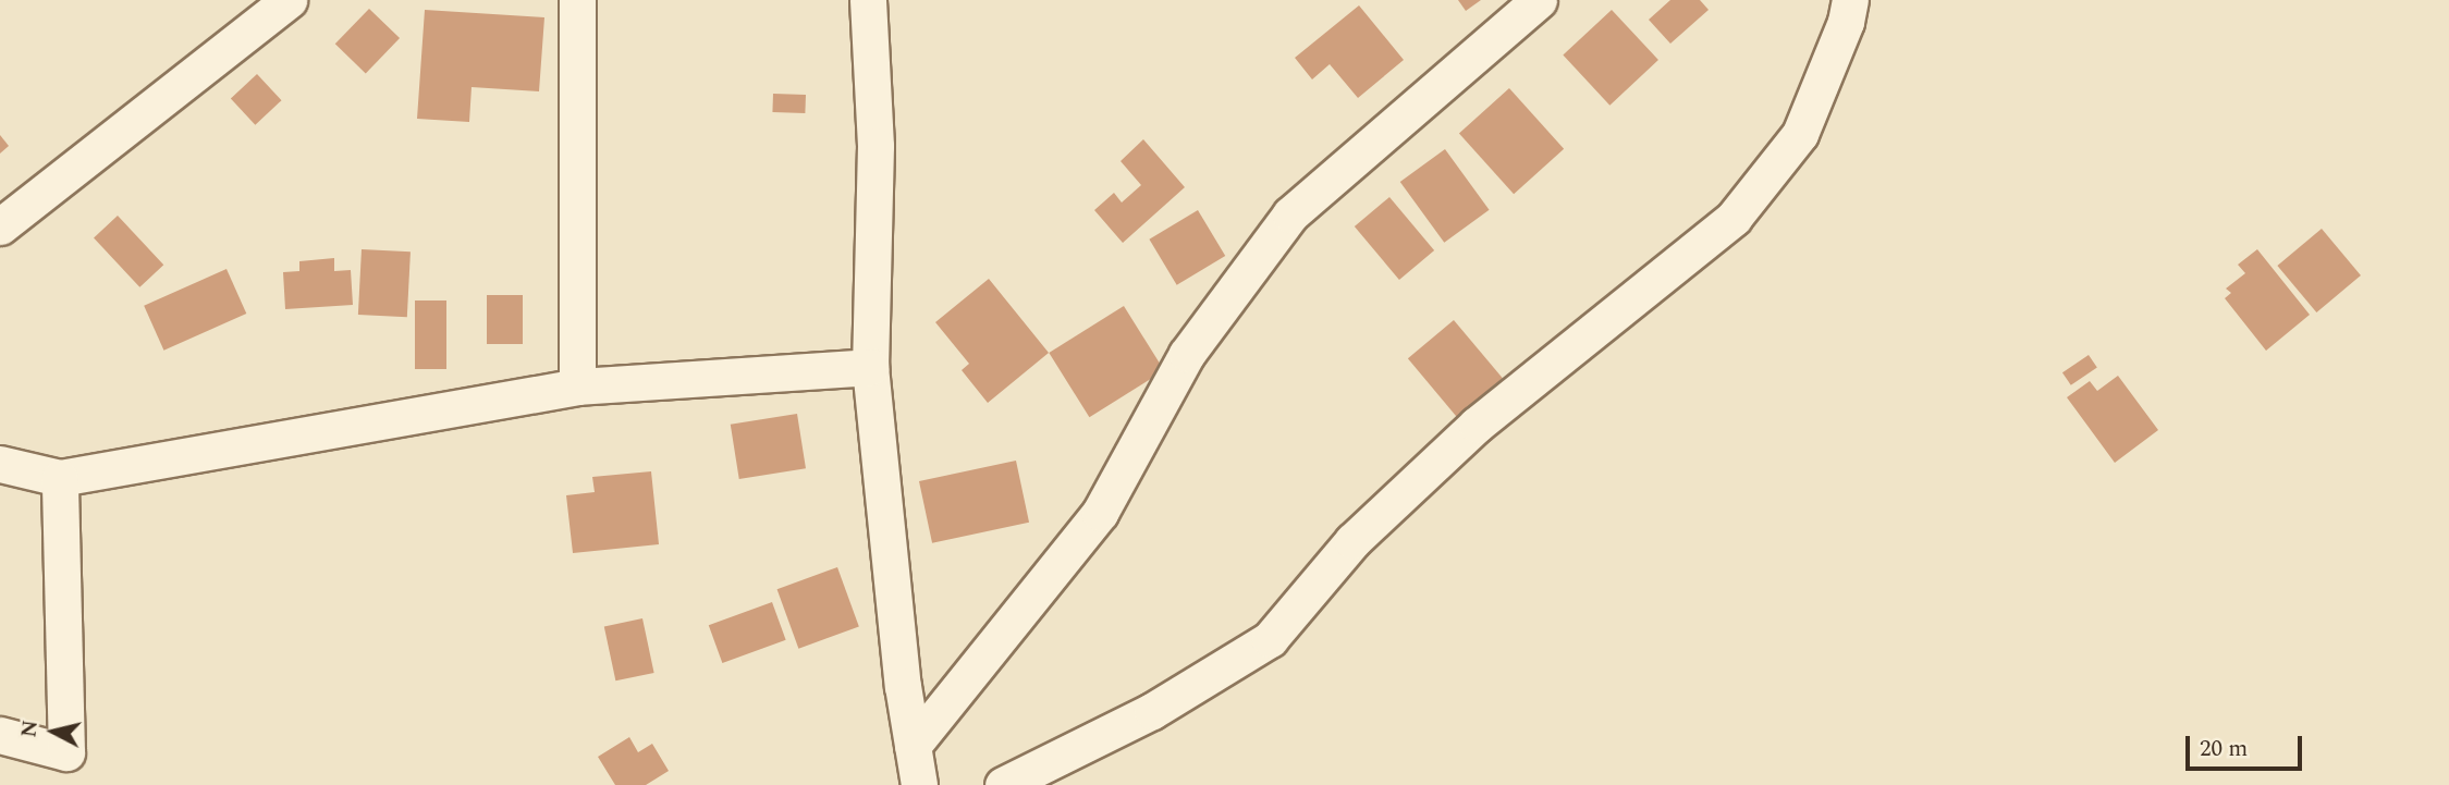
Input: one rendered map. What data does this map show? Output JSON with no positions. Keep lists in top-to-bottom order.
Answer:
{
  "scale_bar": "20 m",
  "north": "left"
}
